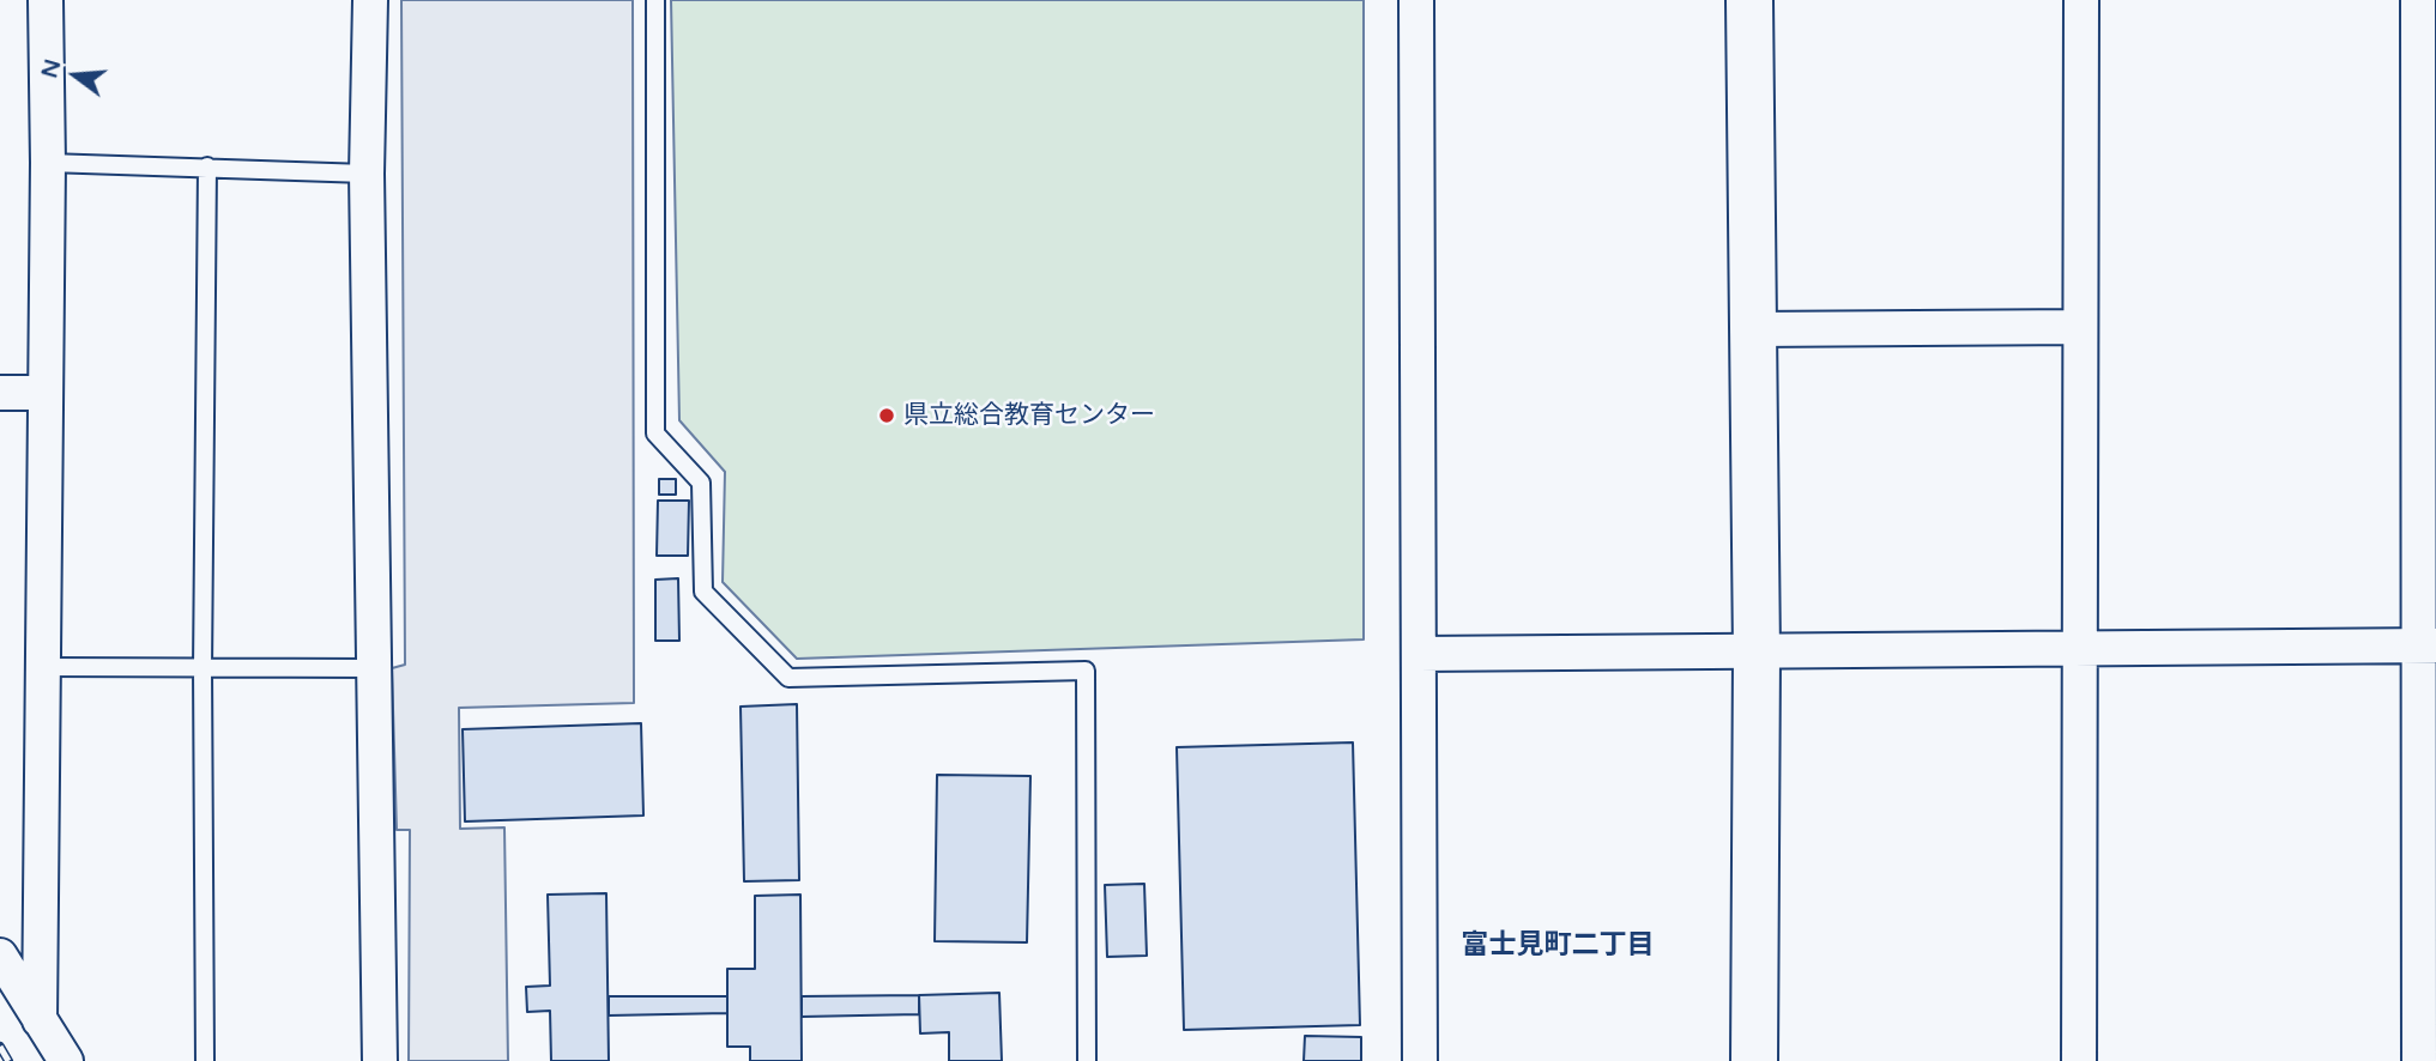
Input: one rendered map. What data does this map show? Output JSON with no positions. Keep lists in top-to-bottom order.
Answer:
{
  "districts": ["富士見町二丁目"],
  "places": ["県立総合教育センター"],
  "north": "left"
}
